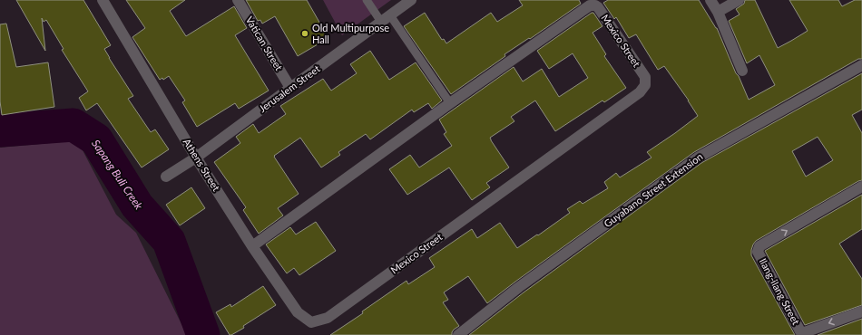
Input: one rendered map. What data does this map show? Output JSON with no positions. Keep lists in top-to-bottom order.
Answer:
{
  "streets": {
    "street": [
      "Mexico Street",
      "Vatican Street",
      "Jerusalem Street",
      "Athens Street",
      "Guyabano Street Extension",
      "Ilang-ilang Street"
    ]
  },
  "crossings": [
    ["Mexico Street", "Athens Street"],
    ["Vatican Street", "Jerusalem Street"],
    ["Jerusalem Street", "Athens Street"]
  ],
  "water": ["Sapang Buli Creek"],
  "places": ["Old Multipurpose Hall"]
}
